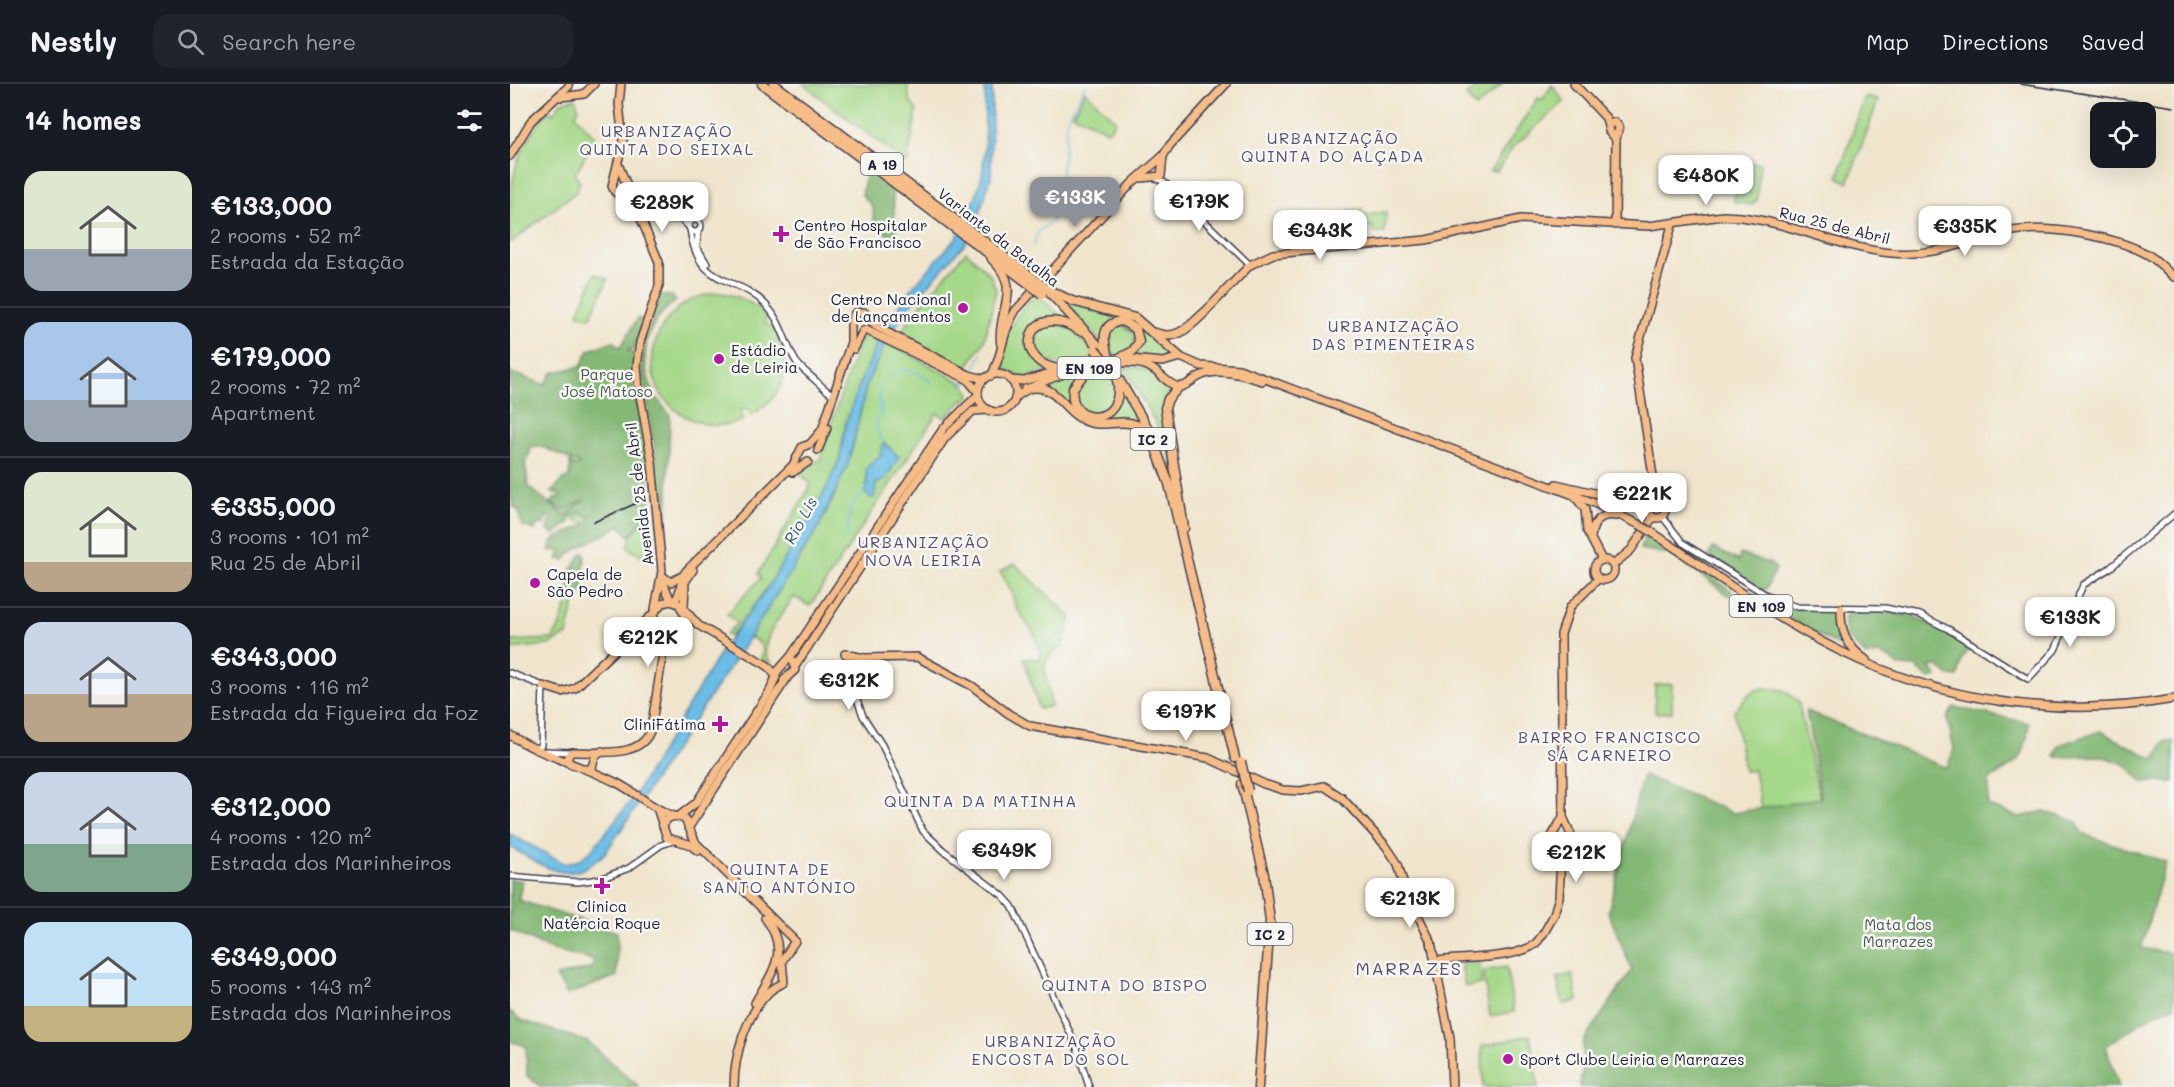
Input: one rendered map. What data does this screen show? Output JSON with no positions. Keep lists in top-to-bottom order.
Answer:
{
  "streets": {
    "highway": ["A 19", "Variante da Batalha", "IC 2"],
    "main road": ["Rua 25 de Abril", "EN 109", "Avenida 25 de Abril"]
  },
  "crossings": [
    ["Variante da Batalha", "IC 2"]
  ],
  "districts": [
    "URBANIZAÇÃO QUINTA DO SEIXAL",
    "URBANIZAÇÃO QUINTA DO ALÇADA",
    "URBANIZAÇÃO DAS PIMENTEIRAS",
    "URBANIZAÇÃO NOVA LEIRIA",
    "BAIRRO FRANCISCO SÁ CARNEIRO",
    "QUINTA DA MATINHA",
    "QUINTA DE SANTO ANTÓNIO",
    "MARRAZES",
    "QUINTA DO BISPO",
    "URBANIZAÇÃO ENCOSTA DO SOL"
  ],
  "water": ["Rio Lis"],
  "parks": ["Parque José Matoso", "Mata dos Marrazes"],
  "places": {
    "health": ["Centro Hospitalar de São Francisco", "CliniFátima", "Clínica Natércia Roque"],
    "other": [
      "Centro Nacional de Lançamentos",
      "Estádio de Leiria",
      "Capela de São Pedro",
      "Sport Clube Leiria e Marrazes"
    ]
  },
  "page": {
    "header": "Nestly",
    "search": "Search here",
    "nav": ["Map", "Directions", "Saved"],
    "heading": "14 homes",
    "price": [
      "€480K",
      "€133K",
      "€179K",
      "€289K",
      "€335K",
      "€343K",
      "€221K",
      "€133K",
      "€212K",
      "€312K",
      "€197K",
      "€349K",
      "€212K",
      "€213K"
    ],
    "list": [
      {
        "name": "€133,000",
        "note": "2 rooms · 52 m² · Estrada da Estação"
      },
      {
        "name": "€179,000",
        "note": "2 rooms · 72 m² · Apartment"
      },
      {
        "name": "€335,000",
        "note": "3 rooms · 101 m² · Rua 25 de Abril"
      },
      {
        "name": "€343,000",
        "note": "3 rooms · 116 m² · Estrada da Figueira da Foz"
      },
      {
        "name": "€312,000",
        "note": "4 rooms · 120 m² · Estrada dos Marinheiros"
      },
      {
        "name": "€349,000",
        "note": "5 rooms · 143 m² · Estrada dos Marinheiros"
      }
    ]
  }
}
